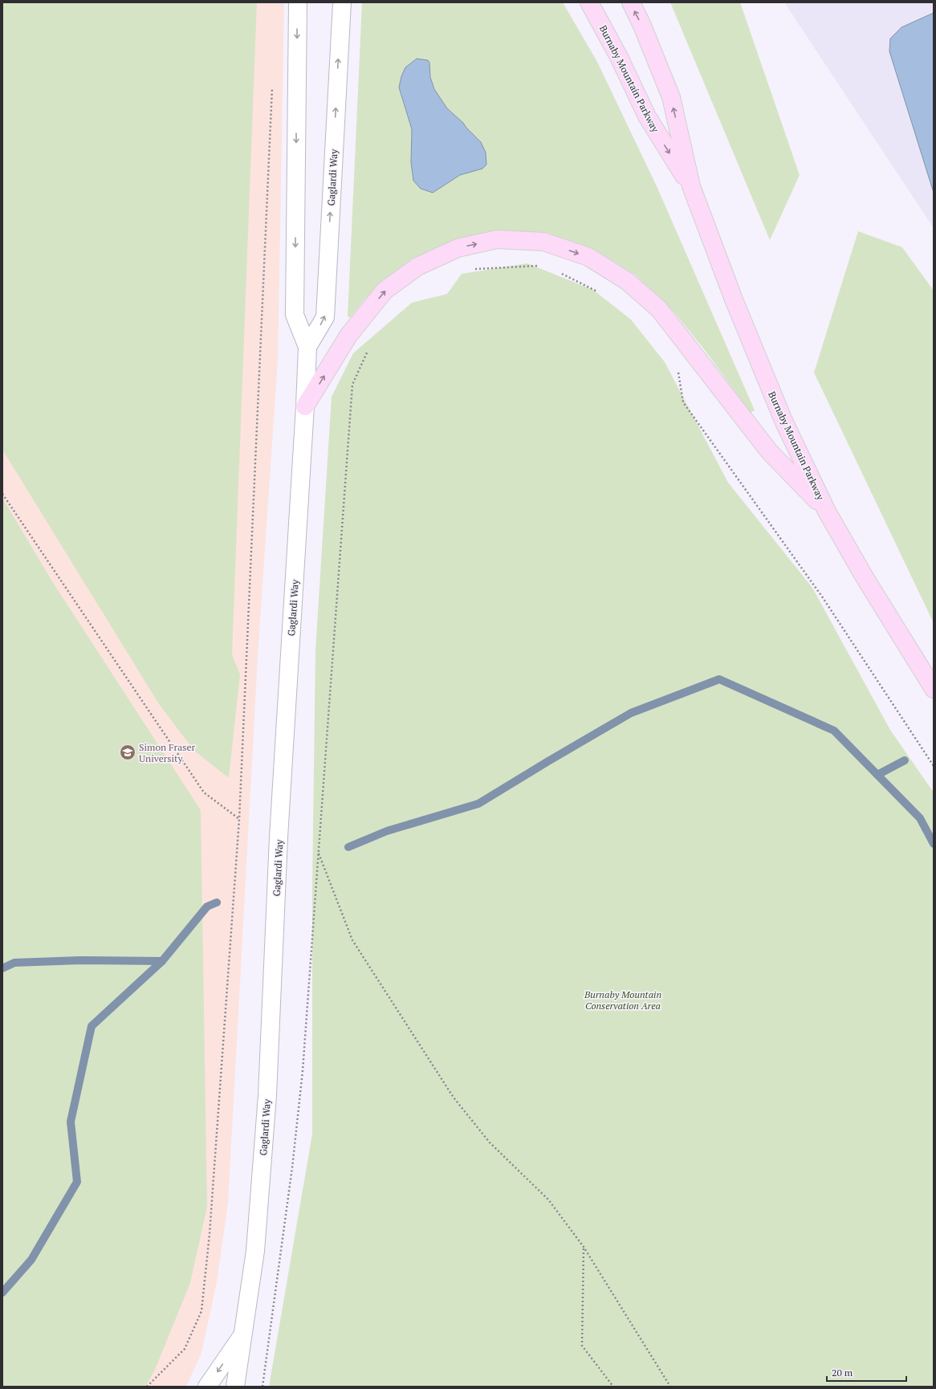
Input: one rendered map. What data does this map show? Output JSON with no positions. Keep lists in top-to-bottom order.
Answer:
{
  "streets": {
    "main road": ["Burnaby Mountain Parkway"],
    "street": ["Gaglardi Way"]
  },
  "parks": ["Burnaby Mountain Conservation Area"],
  "places": {
    "school or university": ["Simon Fraser University"]
  },
  "scale_bar": "20 m"
}
